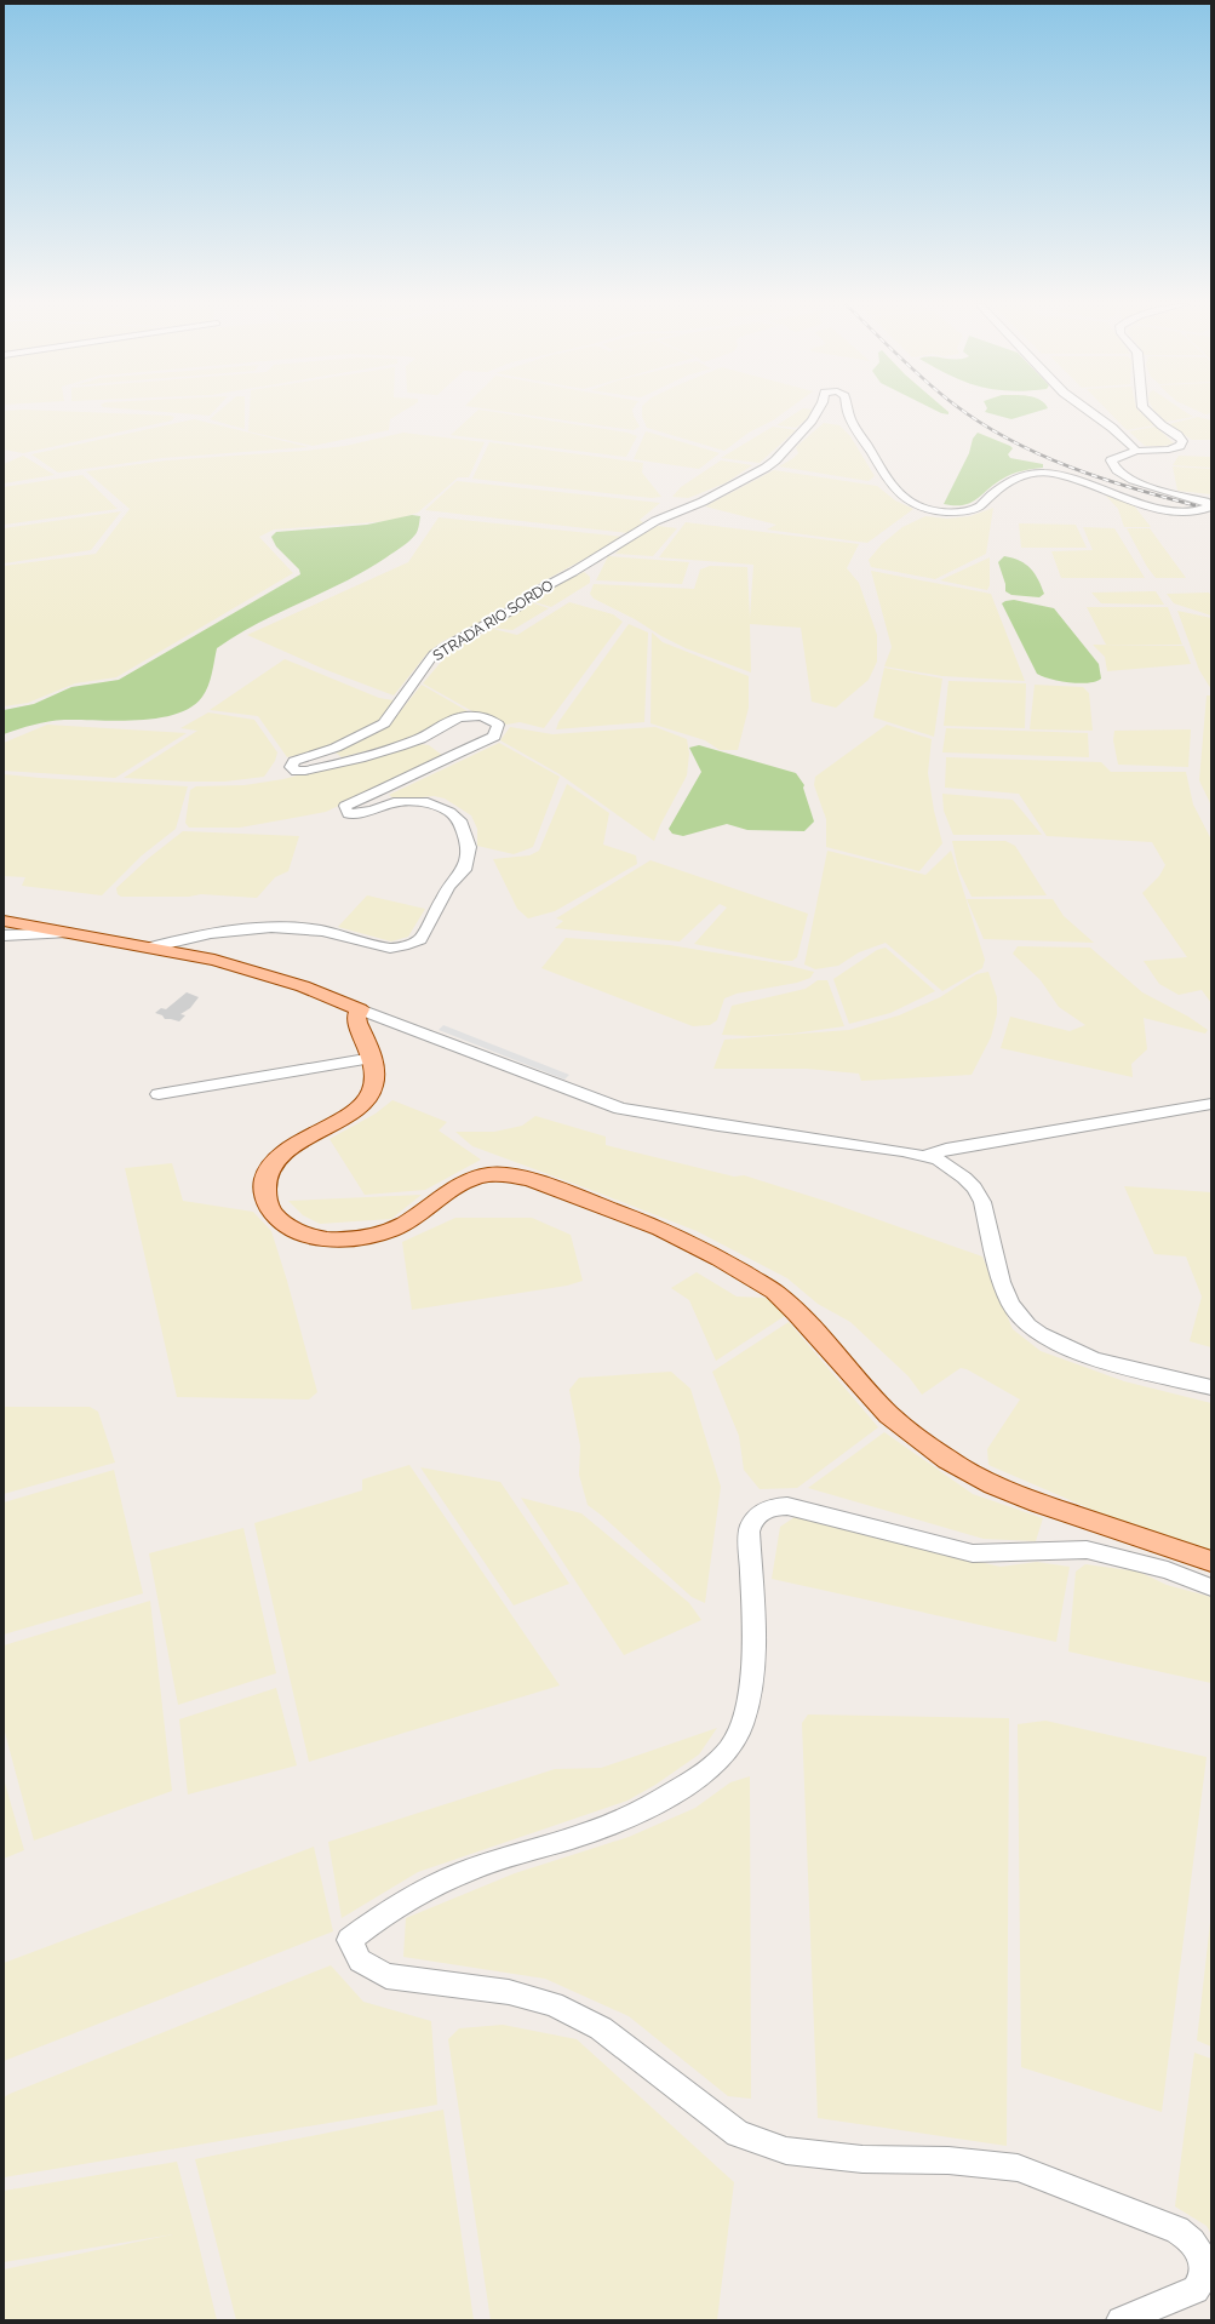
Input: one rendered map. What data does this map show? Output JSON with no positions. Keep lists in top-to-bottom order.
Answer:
{
  "streets": {
    "street": ["STRADA RIO SORDO"]
  }
}
